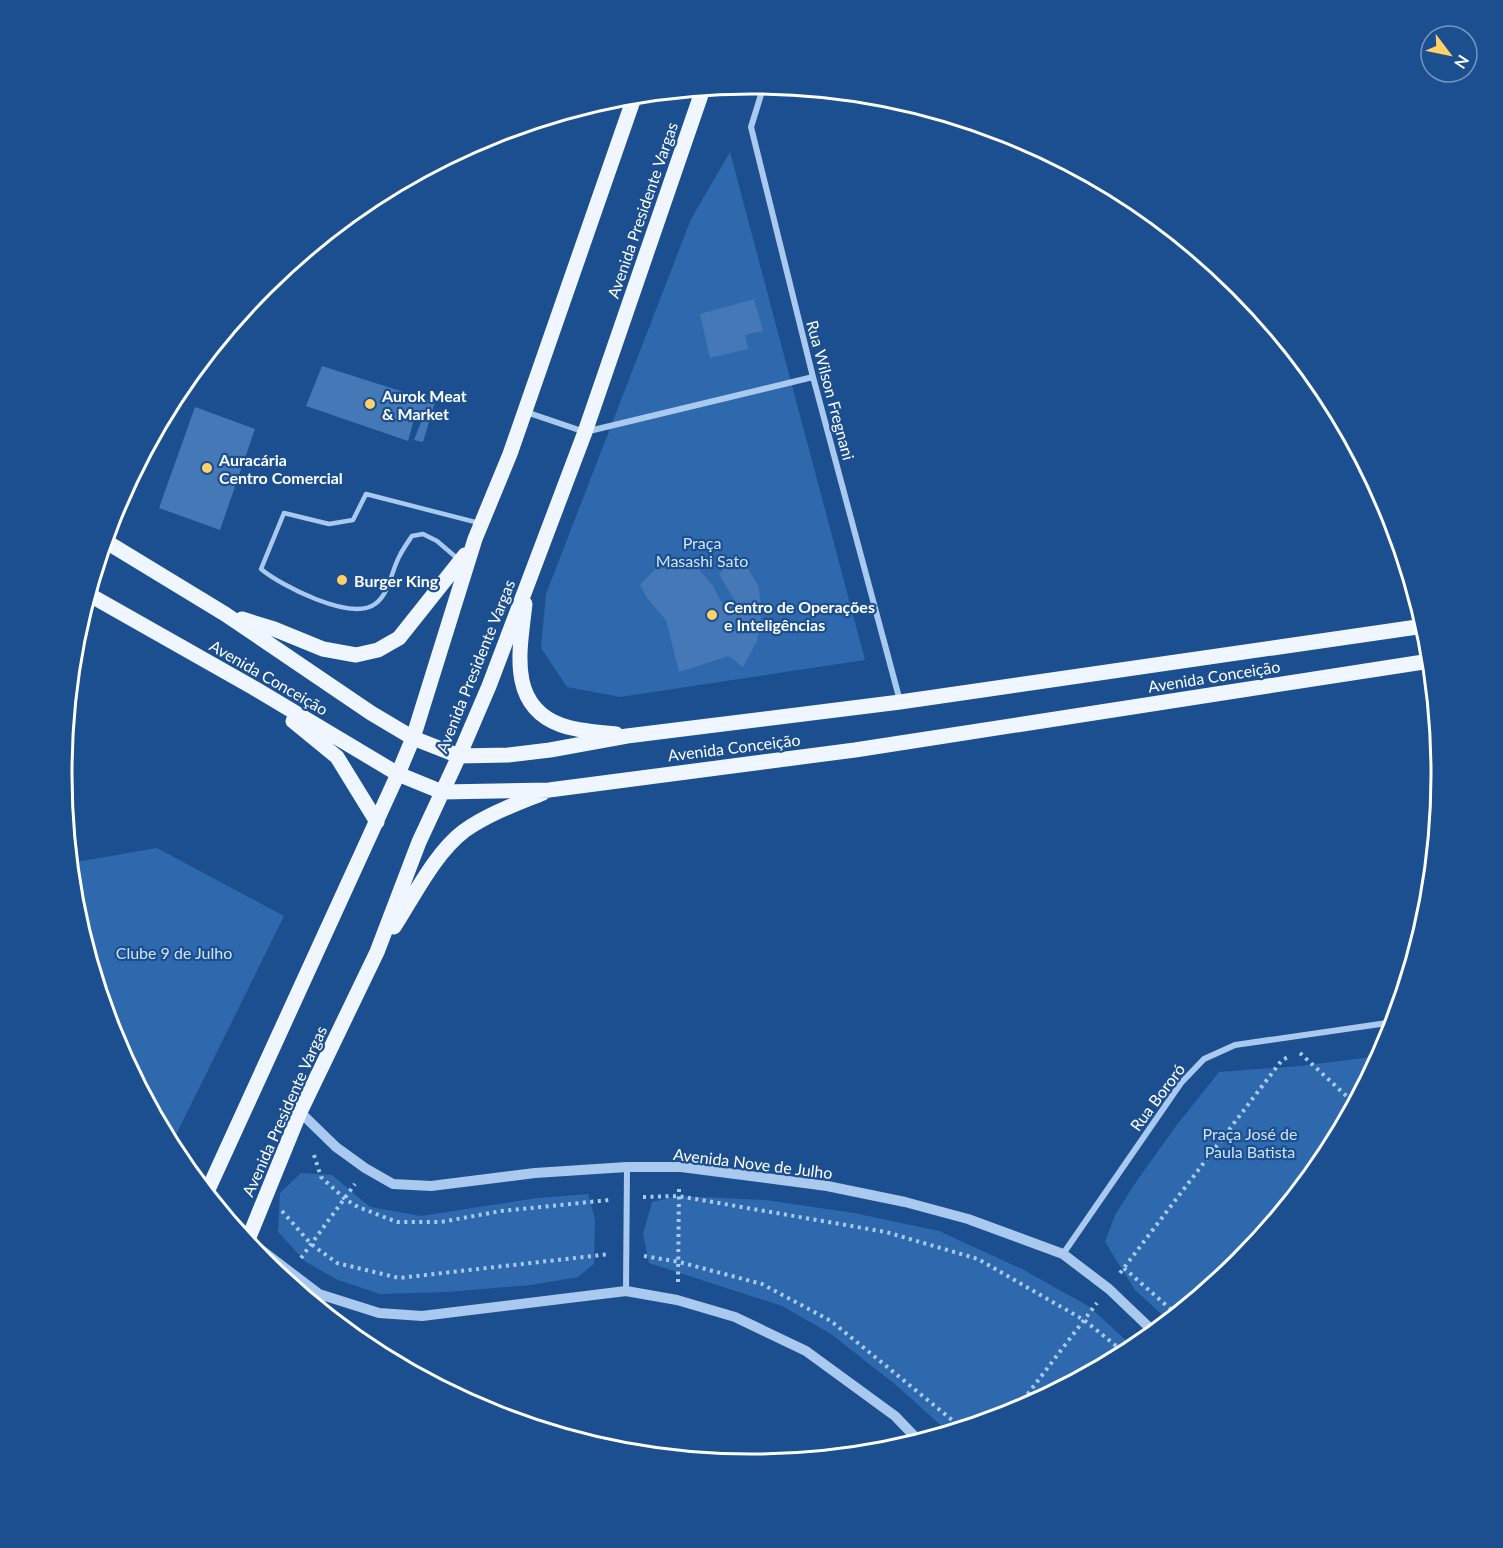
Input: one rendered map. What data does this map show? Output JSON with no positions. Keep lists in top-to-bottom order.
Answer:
{
  "streets": {
    "main road": ["Avenida Presidente Vargas", "Avenida Conceição"],
    "street": ["Rua Wilson Fregnani", "Rua Bororó", "Avenida Nove de Julho"]
  },
  "crossings": [
    ["Avenida Presidente Vargas", "Avenida Conceição"],
    ["Avenida Presidente Vargas", "Avenida Nove de Julho"],
    ["Rua Wilson Fregnani", "Avenida Conceição"],
    ["Rua Bororó", "Avenida Nove de Julho"]
  ],
  "parks": ["Praça Masashi Sato", "Clube 9 de Julho", "Praça José de Paula Batista"],
  "places": [
    "Aurok Meat & Market",
    "Auracária Centro Comercial",
    "Burger King",
    "Centro de Operações e Inteligências"
  ],
  "north": "bottom right"
}
